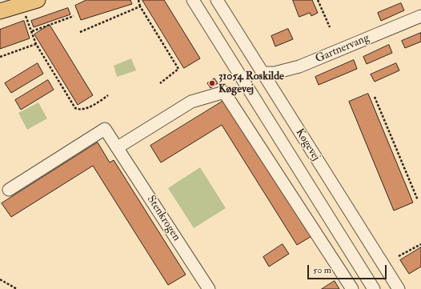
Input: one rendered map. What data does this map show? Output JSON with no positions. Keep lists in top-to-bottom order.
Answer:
{
  "streets": {
    "street": ["Gartnervang", "Køgevej", "Stenkrogen"]
  },
  "crossings": [
    ["Gartnervang", "Køgevej"]
  ],
  "places": ["31054 Roskilde Køgevej"],
  "scale_bar": "50 m"
}
